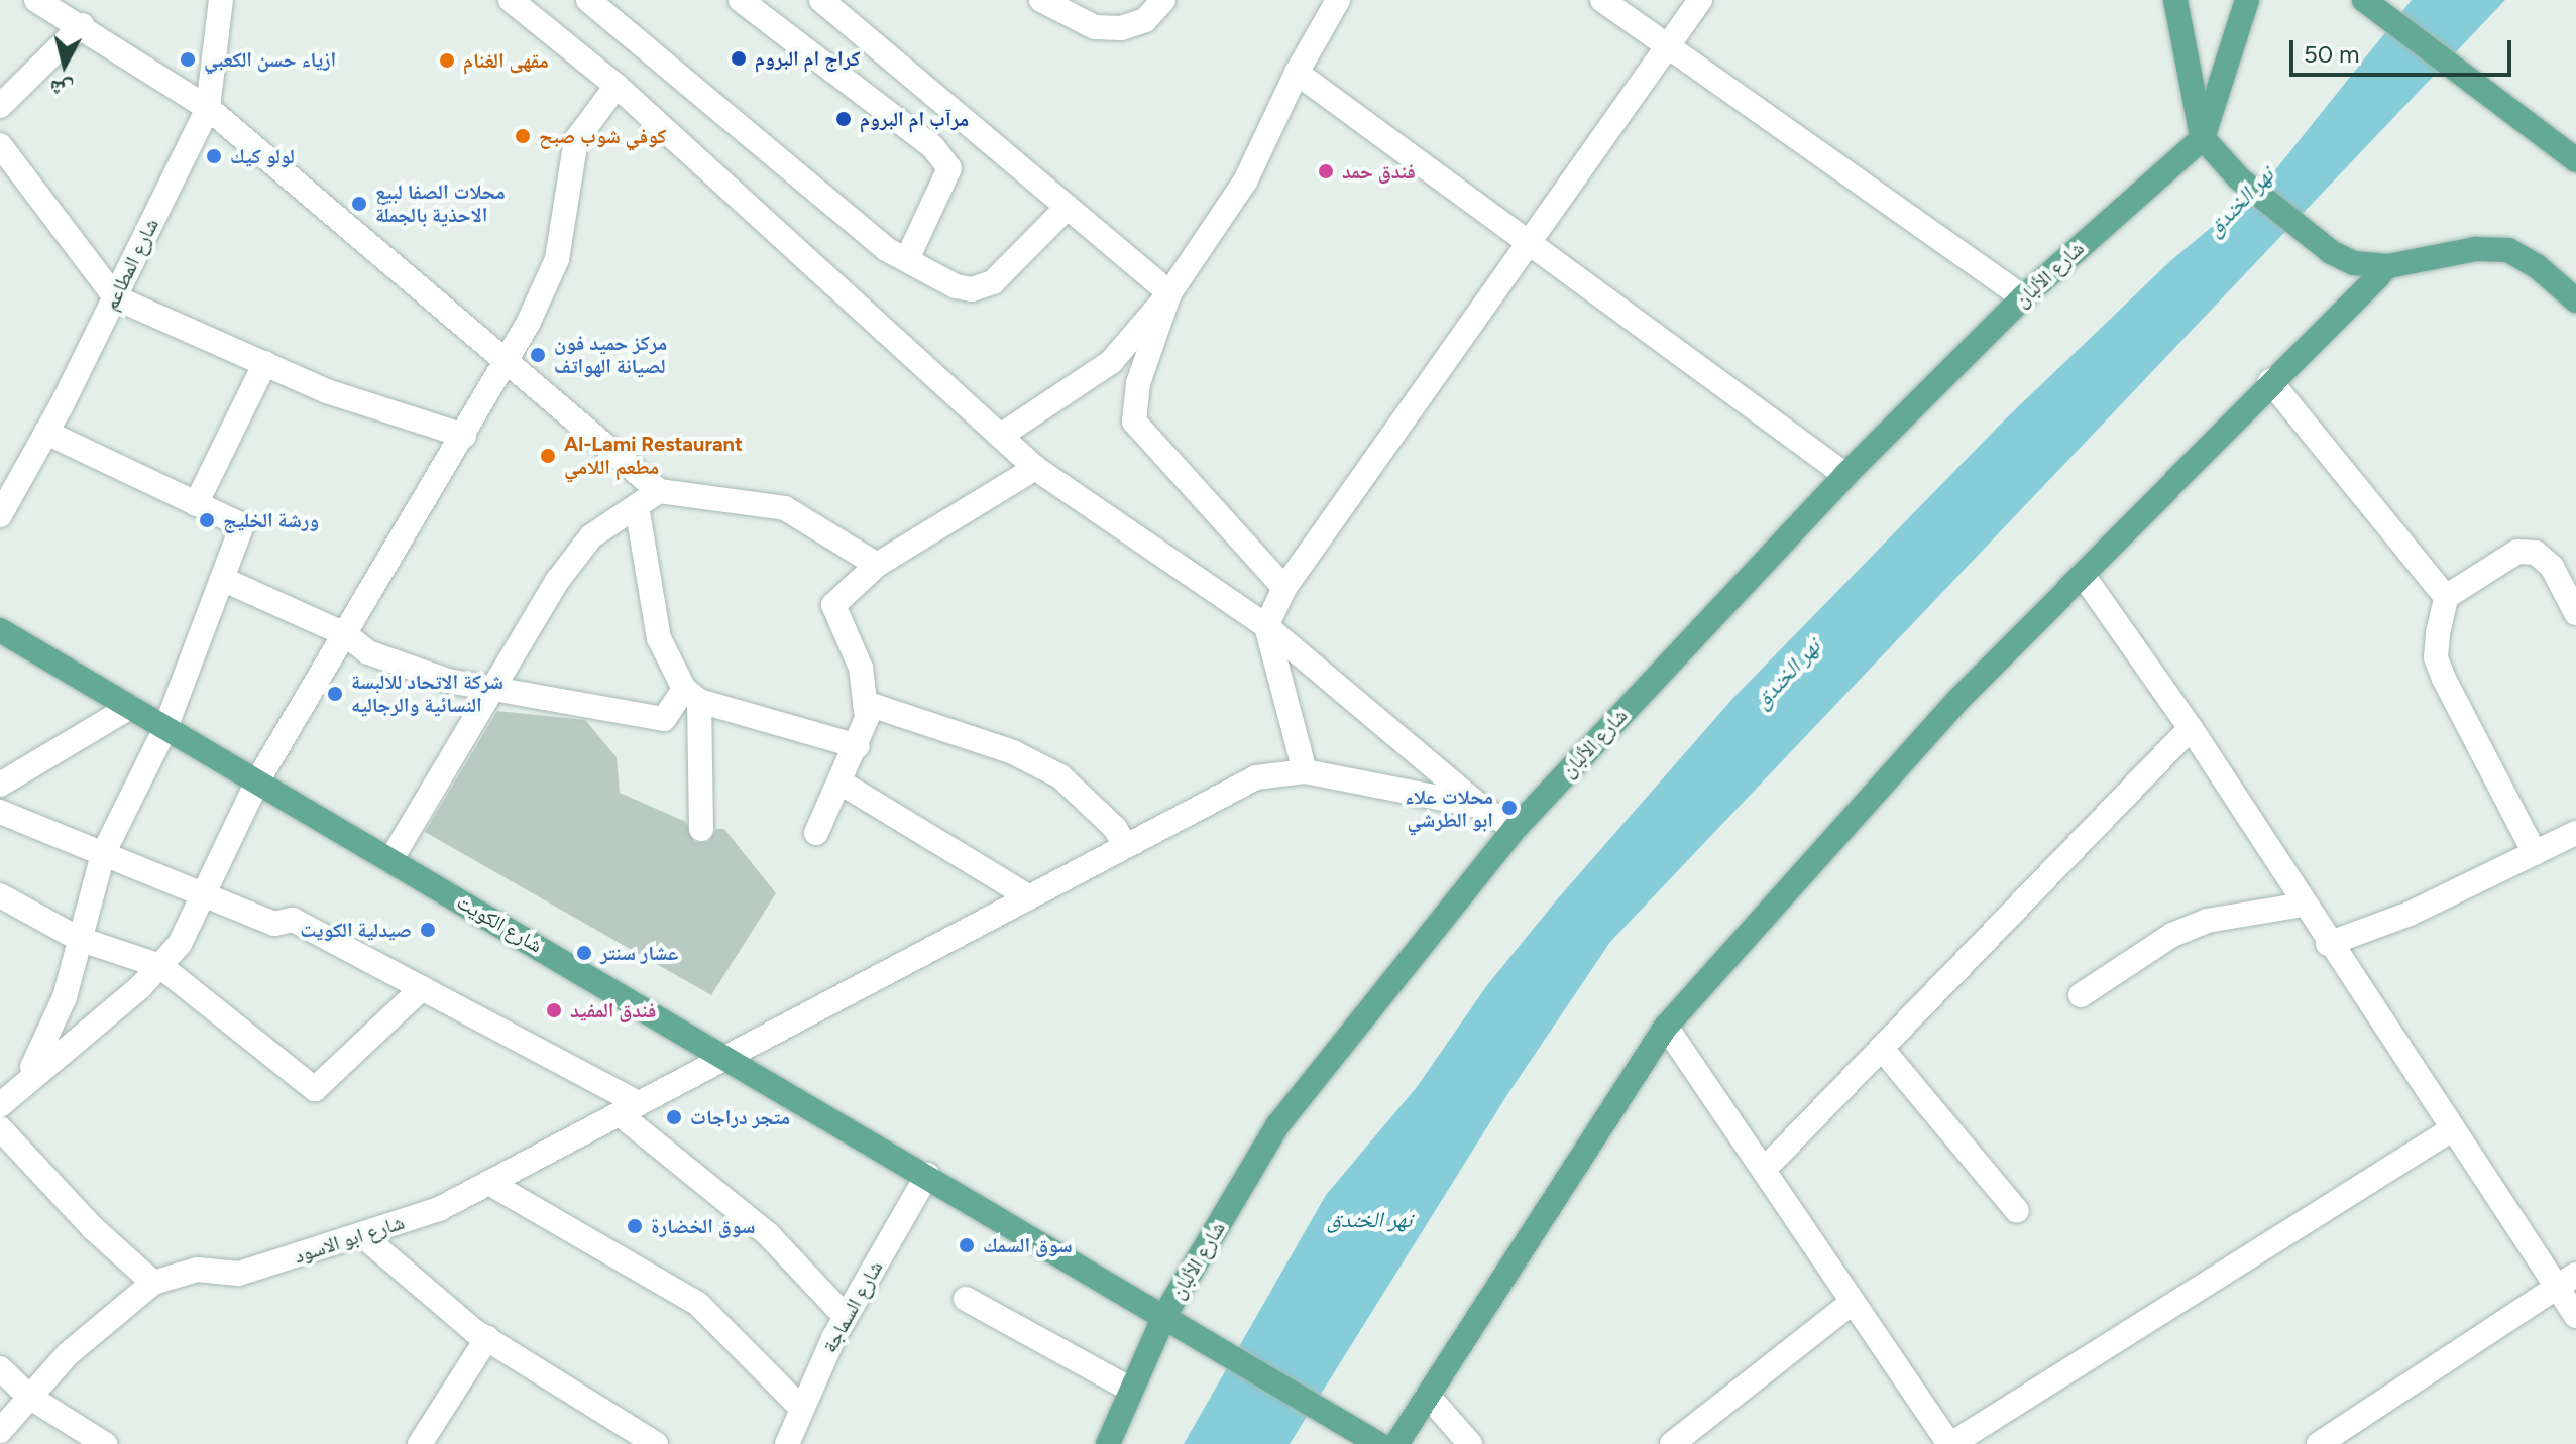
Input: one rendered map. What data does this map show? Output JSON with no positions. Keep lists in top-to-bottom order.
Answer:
{
  "streets": {
    "main road": ["شارع الألبان", "شارع الكويت"],
    "street": ["شارع المطاعم", "شارع ابو الاسود", "شارع السماجة"]
  },
  "crossings": [
    ["شارع الألبان", "شارع الكويت"],
    ["شارع الكويت", "شارع ابو الاسود"],
    ["شارع الكويت", "شارع السماجة"]
  ],
  "water": ["نهر الخندق"],
  "places": [
    "كراج ام البروم",
    "ازياء حسن الكعبي",
    "مقهى الغنام",
    "مرآب ام البروم",
    "كوفي شوب صبح",
    "لولو كيك",
    "فندق حمد",
    "محلات الصفا لبيع الاحذية بالجملة",
    "مركز حميد فون لصيانة الهواتف",
    "Al-Lami Restaurant مطعم اللامي",
    "ورشة الخليج",
    "شركة الاتحاد للالبسة النسائية والرجاليه",
    "محلات علاء ابو الطرشي",
    "صيدلية الكويت",
    "عشار سنتر",
    "فندق المفيد",
    "متجر دراجات",
    "سوق الخضارة",
    "سوق السمك"
  ],
  "scale_bar": "50 m",
  "north": "bottom"
}
